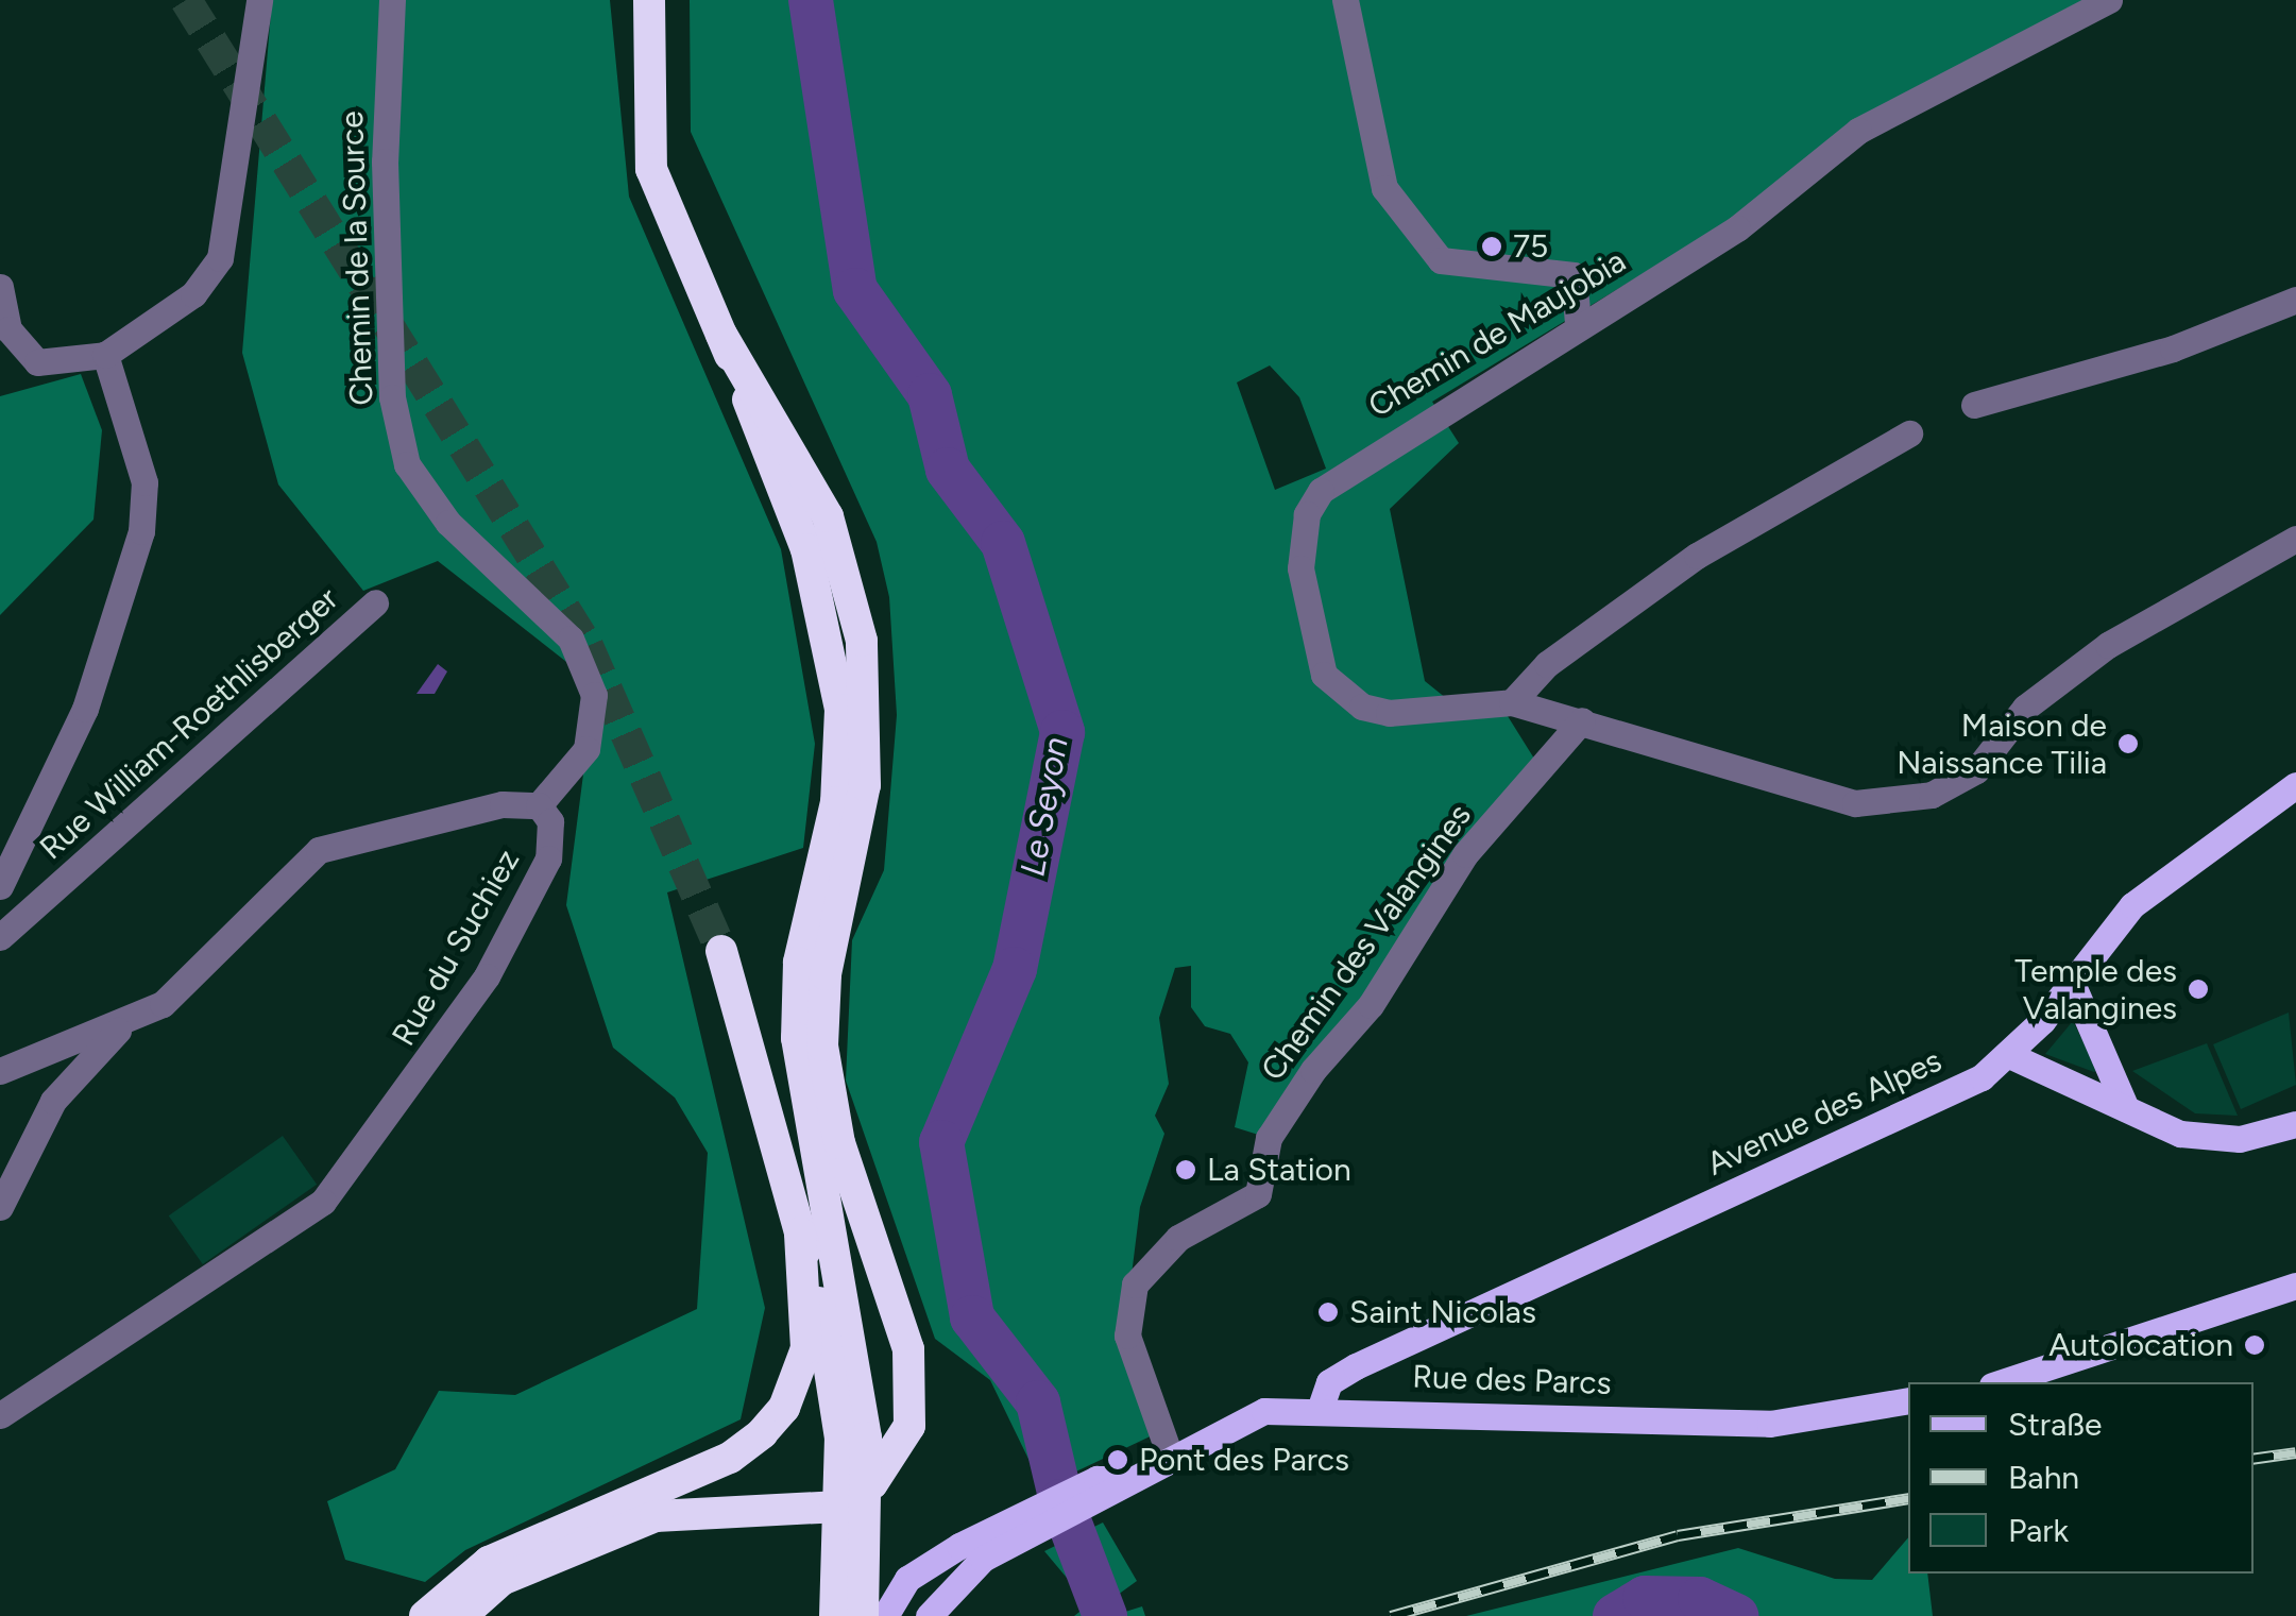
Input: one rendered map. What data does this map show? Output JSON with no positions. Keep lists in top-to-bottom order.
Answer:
{
  "streets": {
    "main road": ["Avenue des Alpes", "Rue des Parcs"],
    "street": [
      "Chemin de la Source",
      "Chemin de Maujobia",
      "Rue William-Roethlisberger",
      "Chemin des Valangines",
      "Rue du Suchiez"
    ]
  },
  "crossings": [
    ["Chemin de la Source", "Rue du Suchiez"],
    ["Chemin de Maujobia", "Chemin des Valangines"],
    ["Chemin des Valangines", "Rue des Parcs"],
    ["Avenue des Alpes", "Rue des Parcs"]
  ],
  "water": ["Le Seyon"],
  "places": [
    "75",
    "Maison de Naissance Tilia",
    "Temple des Valangines",
    "La Station",
    "Saint Nicolas",
    "Autolocation",
    "Pont des Parcs"
  ],
  "legend": ["Straße", "Bahn", "Park"]
}
